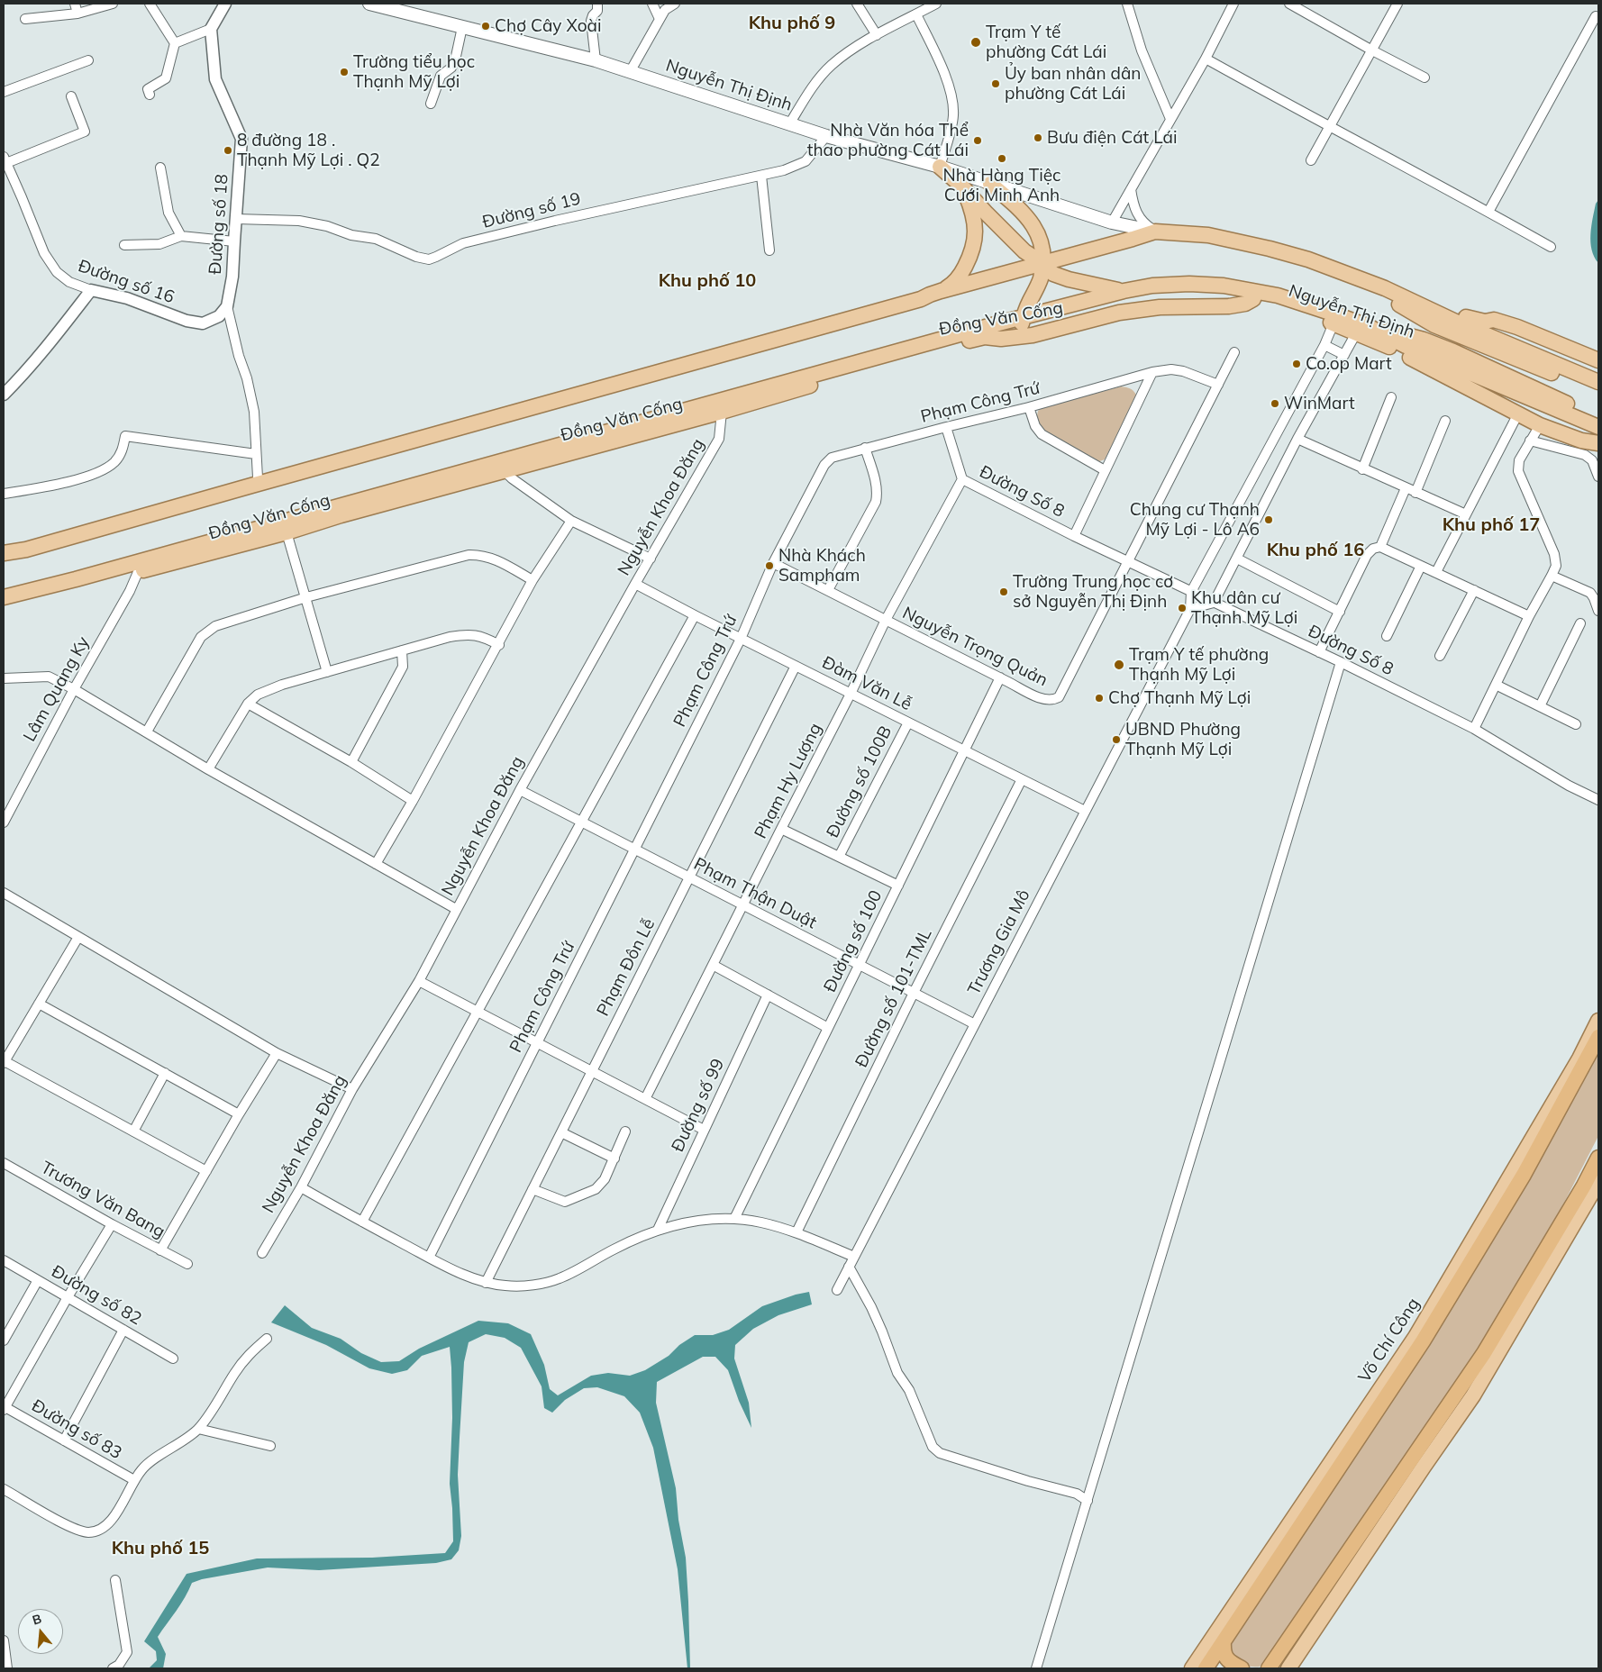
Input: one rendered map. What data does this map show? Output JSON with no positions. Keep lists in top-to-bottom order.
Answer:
{
  "streets": {
    "highway": ["Võ Chí Công"],
    "main road": ["Nguyễn Thị Định", "Đồng Văn Cống"],
    "street": [
      "Đường số 19",
      "Đường số 18",
      "Đường số 16",
      "Phạm Công Trứ",
      "Đường Số 8",
      "Nguyễn Khoa Đăng",
      "Nguyễn Trọng Quản",
      "Đàm Văn Lễ",
      "Lâm Quang Ky",
      "Phạm Hy Lượng",
      "Đường số 100B",
      "Phạm Thận Duật",
      "Đường số 100",
      "Trương Gia Mô",
      "Phạm Đôn Lễ",
      "Đường số 101-TML",
      "Đường số 99",
      "Trương Văn Bang",
      "Đường số 82",
      "Đường số 83"
    ]
  },
  "crossings": [
    ["Nguyễn Thị Định", "Đường số 19"],
    ["Nguyễn Thị Định", "Đồng Văn Cống"],
    ["Nguyễn Thị Định", "Trương Gia Mô"],
    ["Đường số 19", "Đường số 18"],
    ["Đường số 18", "Đường số 16"],
    ["Đường số 18", "Đồng Văn Cống"],
    ["Đồng Văn Cống", "Nguyễn Khoa Đăng"],
    ["Đồng Văn Cống", "Lâm Quang Ky"],
    ["Phạm Công Trứ", "Nguyễn Trọng Quản"],
    ["Phạm Công Trứ", "Đàm Văn Lễ"],
    ["Phạm Công Trứ", "Phạm Thận Duật"],
    ["Đường Số 8", "Nguyễn Trọng Quản"],
    ["Đường Số 8", "Phạm Hy Lượng"],
    ["Đường Số 8", "Trương Gia Mô"],
    ["Nguyễn Khoa Đăng", "Đàm Văn Lễ"],
    ["Nguyễn Khoa Đăng", "Phạm Thận Duật"],
    ["Nguyễn Trọng Quản", "Phạm Hy Lượng"],
    ["Nguyễn Trọng Quản", "Đường số 100"],
    ["Đàm Văn Lễ", "Phạm Hy Lượng"],
    ["Đàm Văn Lễ", "Đường số 100B"],
    ["Đàm Văn Lễ", "Đường số 100"],
    ["Đàm Văn Lễ", "Trương Gia Mô"],
    ["Đàm Văn Lễ", "Phạm Đôn Lễ"],
    ["Đàm Văn Lễ", "Đường số 101-TML"],
    ["Phạm Hy Lượng", "Phạm Thận Duật"],
    ["Phạm Thận Duật", "Đường số 100"],
    ["Phạm Thận Duật", "Trương Gia Mô"],
    ["Phạm Thận Duật", "Phạm Đôn Lễ"],
    ["Phạm Thận Duật", "Đường số 101-TML"]
  ],
  "districts": [
    "Khu phố 9",
    "Khu phố 10",
    "Khu phố 17",
    "Khu phố 16",
    "Khu phố 15"
  ],
  "places": [
    "Chợ Cây Xoài",
    "Trạm Y tế phường Cát Lái",
    "Trường tiểu học Thạnh Mỹ Lợi",
    "Ủy ban nhân dân phường Cát Lái",
    "Bưu điện Cát Lái",
    "Nhà Văn hóa Thể thao phường Cát Lái",
    "8 đường 18 . Thạnh Mỹ Lợi . Q2",
    "Nhà Hàng Tiệc Cưới Minh Anh",
    "Co.op Mart",
    "WinMart",
    "Chung cư Thạnh Mỹ Lợi - Lô A6",
    "Nhà Khách Sampham",
    "Trường Trung học cơ sở Nguyễn Thị Định",
    "Khu dân cư Thạnh Mỹ Lợi",
    "Trạm Y tế phường Thạnh Mỹ Lợi",
    "Chợ Thạnh Mỹ Lợi",
    "UBND Phường Thạnh Mỹ Lợi"
  ],
  "north": "top"
}
